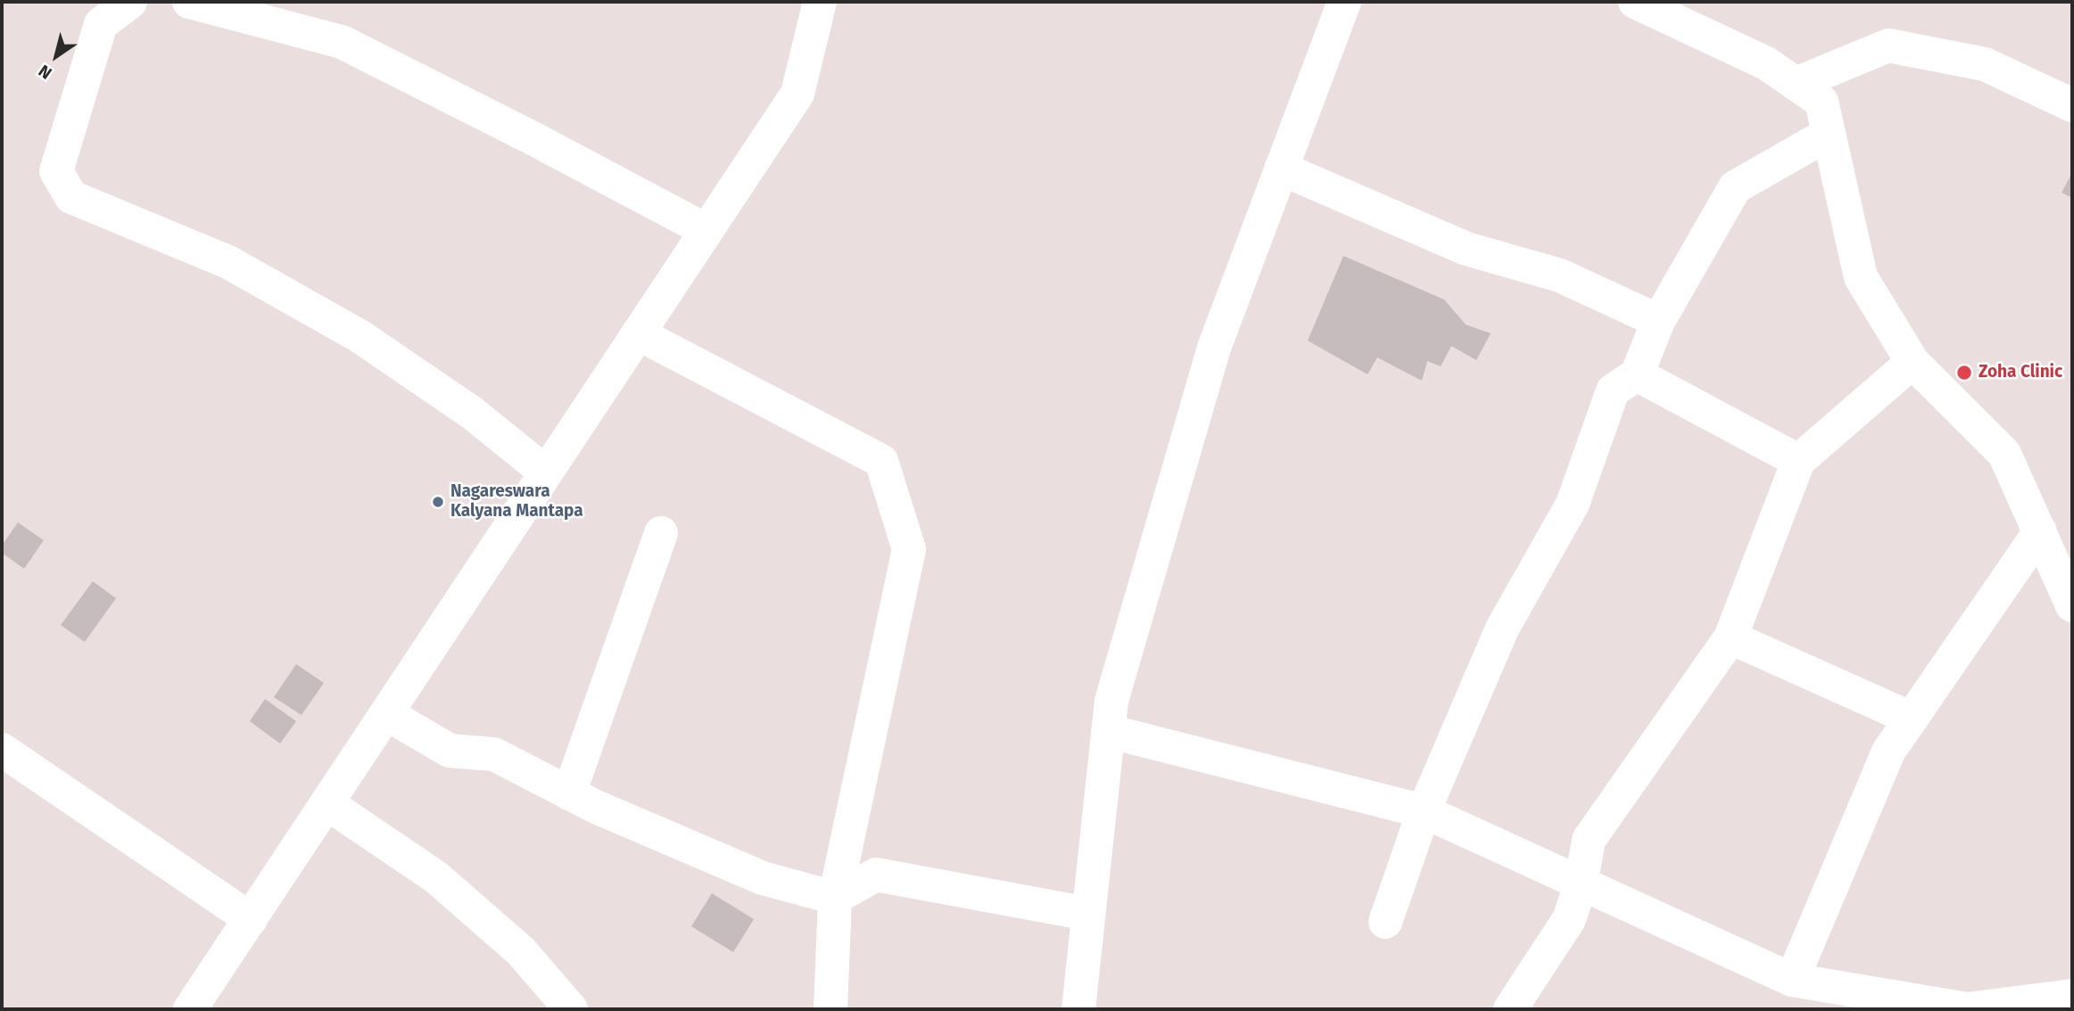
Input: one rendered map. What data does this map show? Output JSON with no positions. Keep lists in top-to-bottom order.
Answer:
{
  "places": ["Zoha Clinic", "Nagareswara Kalyana Mantapa"],
  "north": "bottom left"
}
